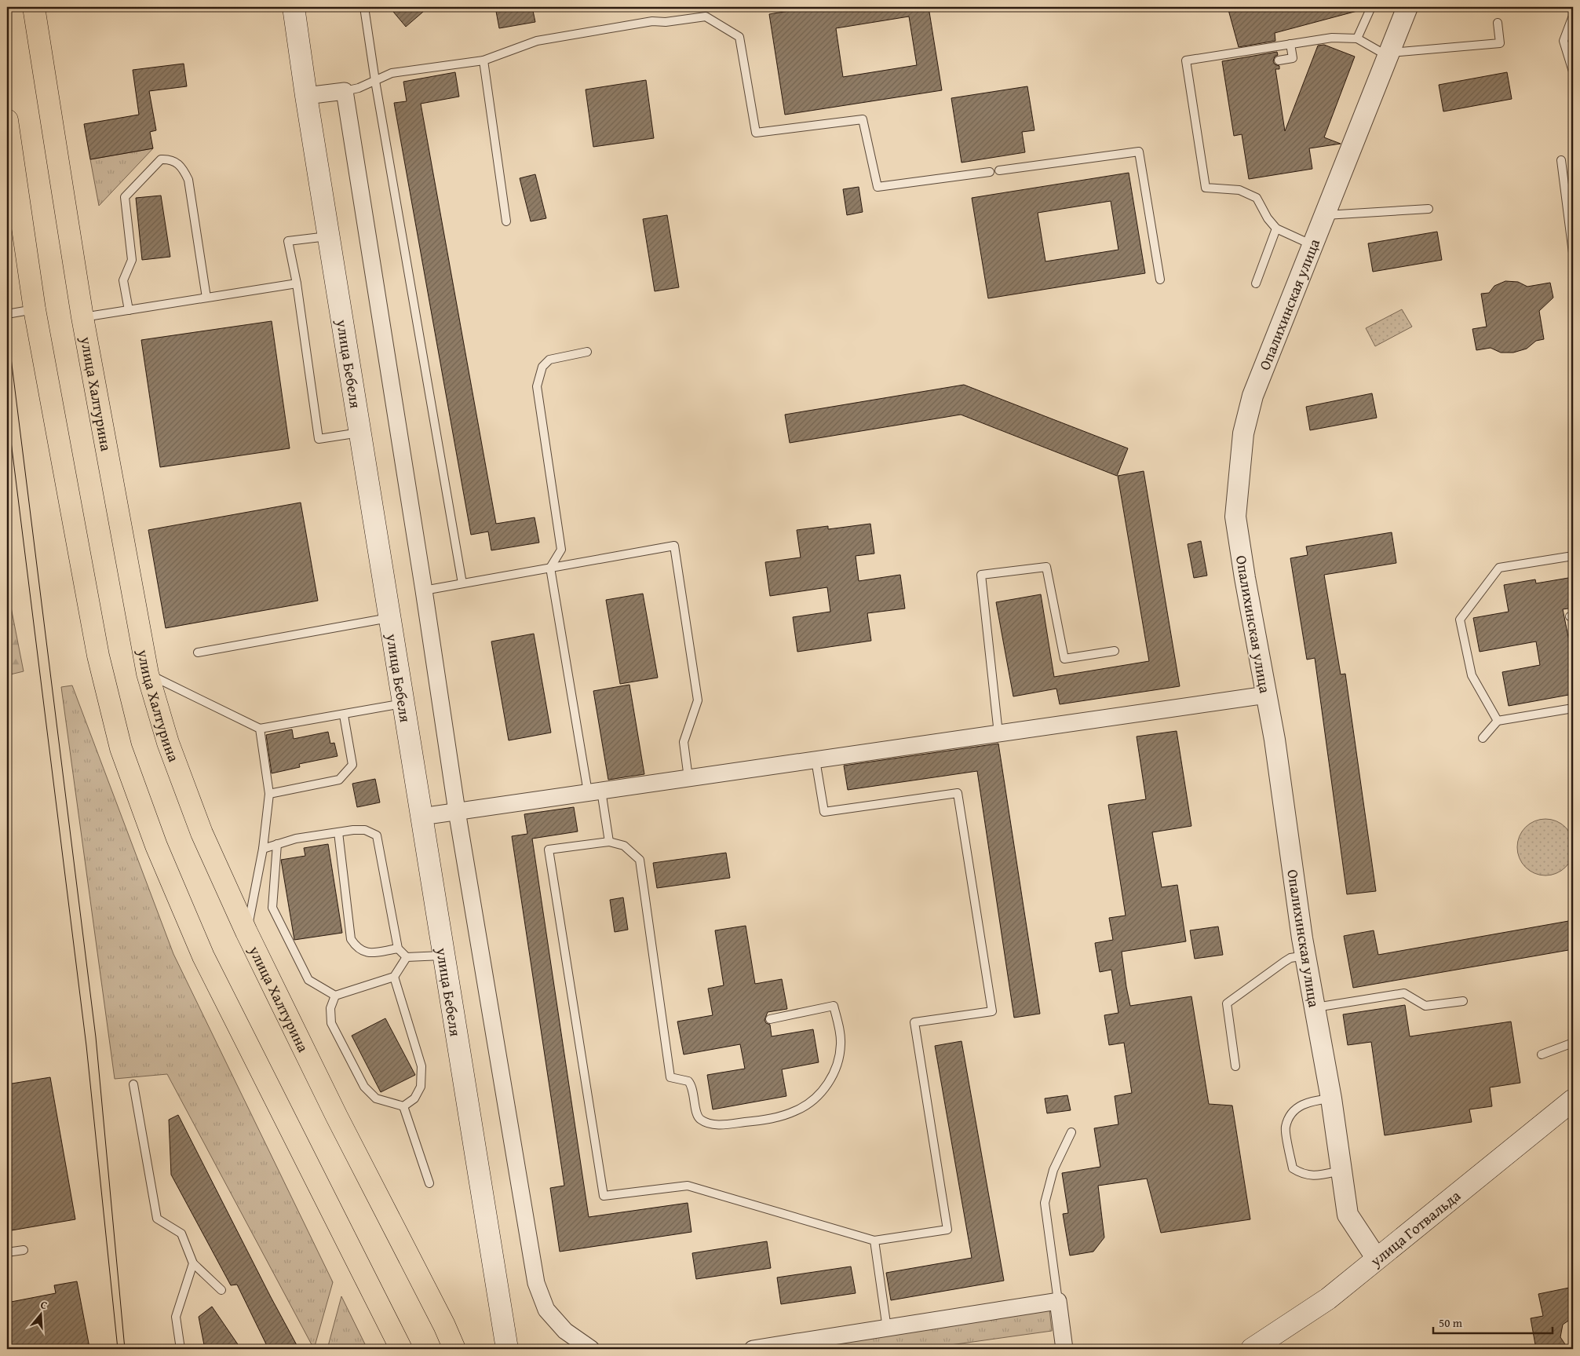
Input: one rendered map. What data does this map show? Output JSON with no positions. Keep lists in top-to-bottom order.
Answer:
{
  "streets": {
    "main road": ["улица Бебеля", "улица Халтурина", "улица Готвальда"],
    "street": ["Опалихинская улица"]
  },
  "crossings": [
    ["Опалихинская улица", "улица Готвальда"]
  ],
  "scale_bar": "50 m",
  "north": "top"
}
